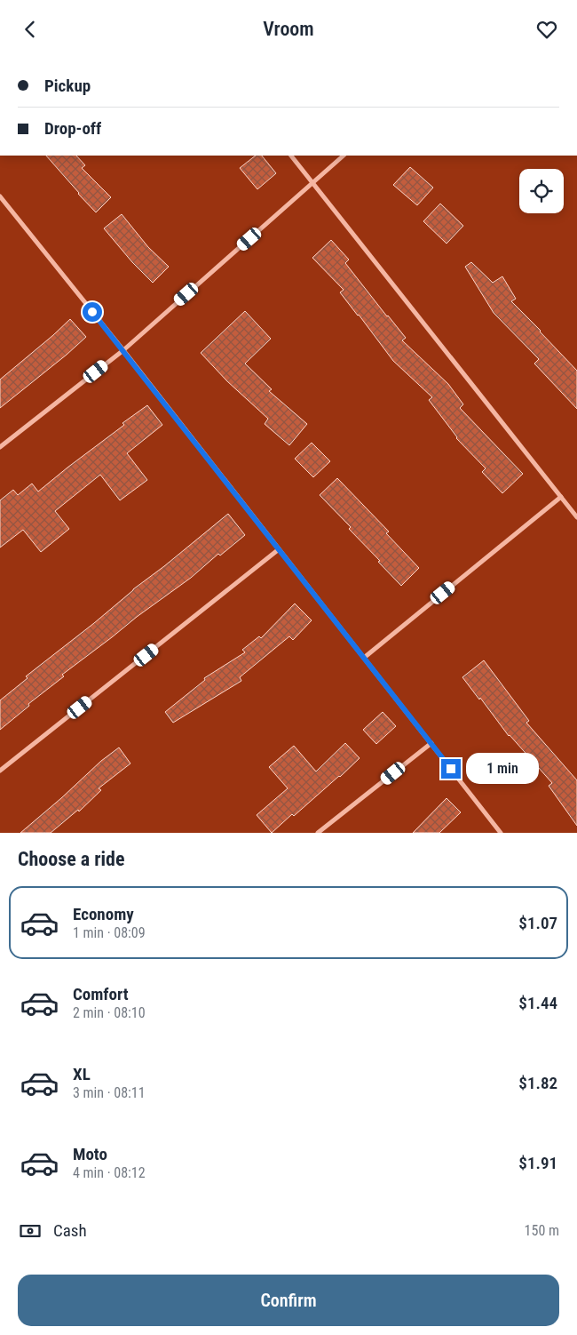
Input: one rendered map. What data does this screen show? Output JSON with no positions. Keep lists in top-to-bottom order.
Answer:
{
  "page": {
    "header": "Vroom",
    "banner": ["Pickup", "Drop-off"],
    "bubble": "1 min",
    "heading": "Choose a ride",
    "list": [
      {
        "name": "Economy",
        "note": "1 min · 08:09",
        "value": "$1.07"
      },
      {
        "name": "Comfort",
        "note": "2 min · 08:10",
        "value": "$1.44"
      },
      {
        "name": "XL",
        "note": "3 min · 08:11",
        "value": "$1.82"
      },
      {
        "name": "Moto",
        "note": "4 min · 08:12",
        "value": "$1.91"
      }
    ],
    "pay": ["Cash", "150 m"],
    "buttons": "Confirm"
  }
}
